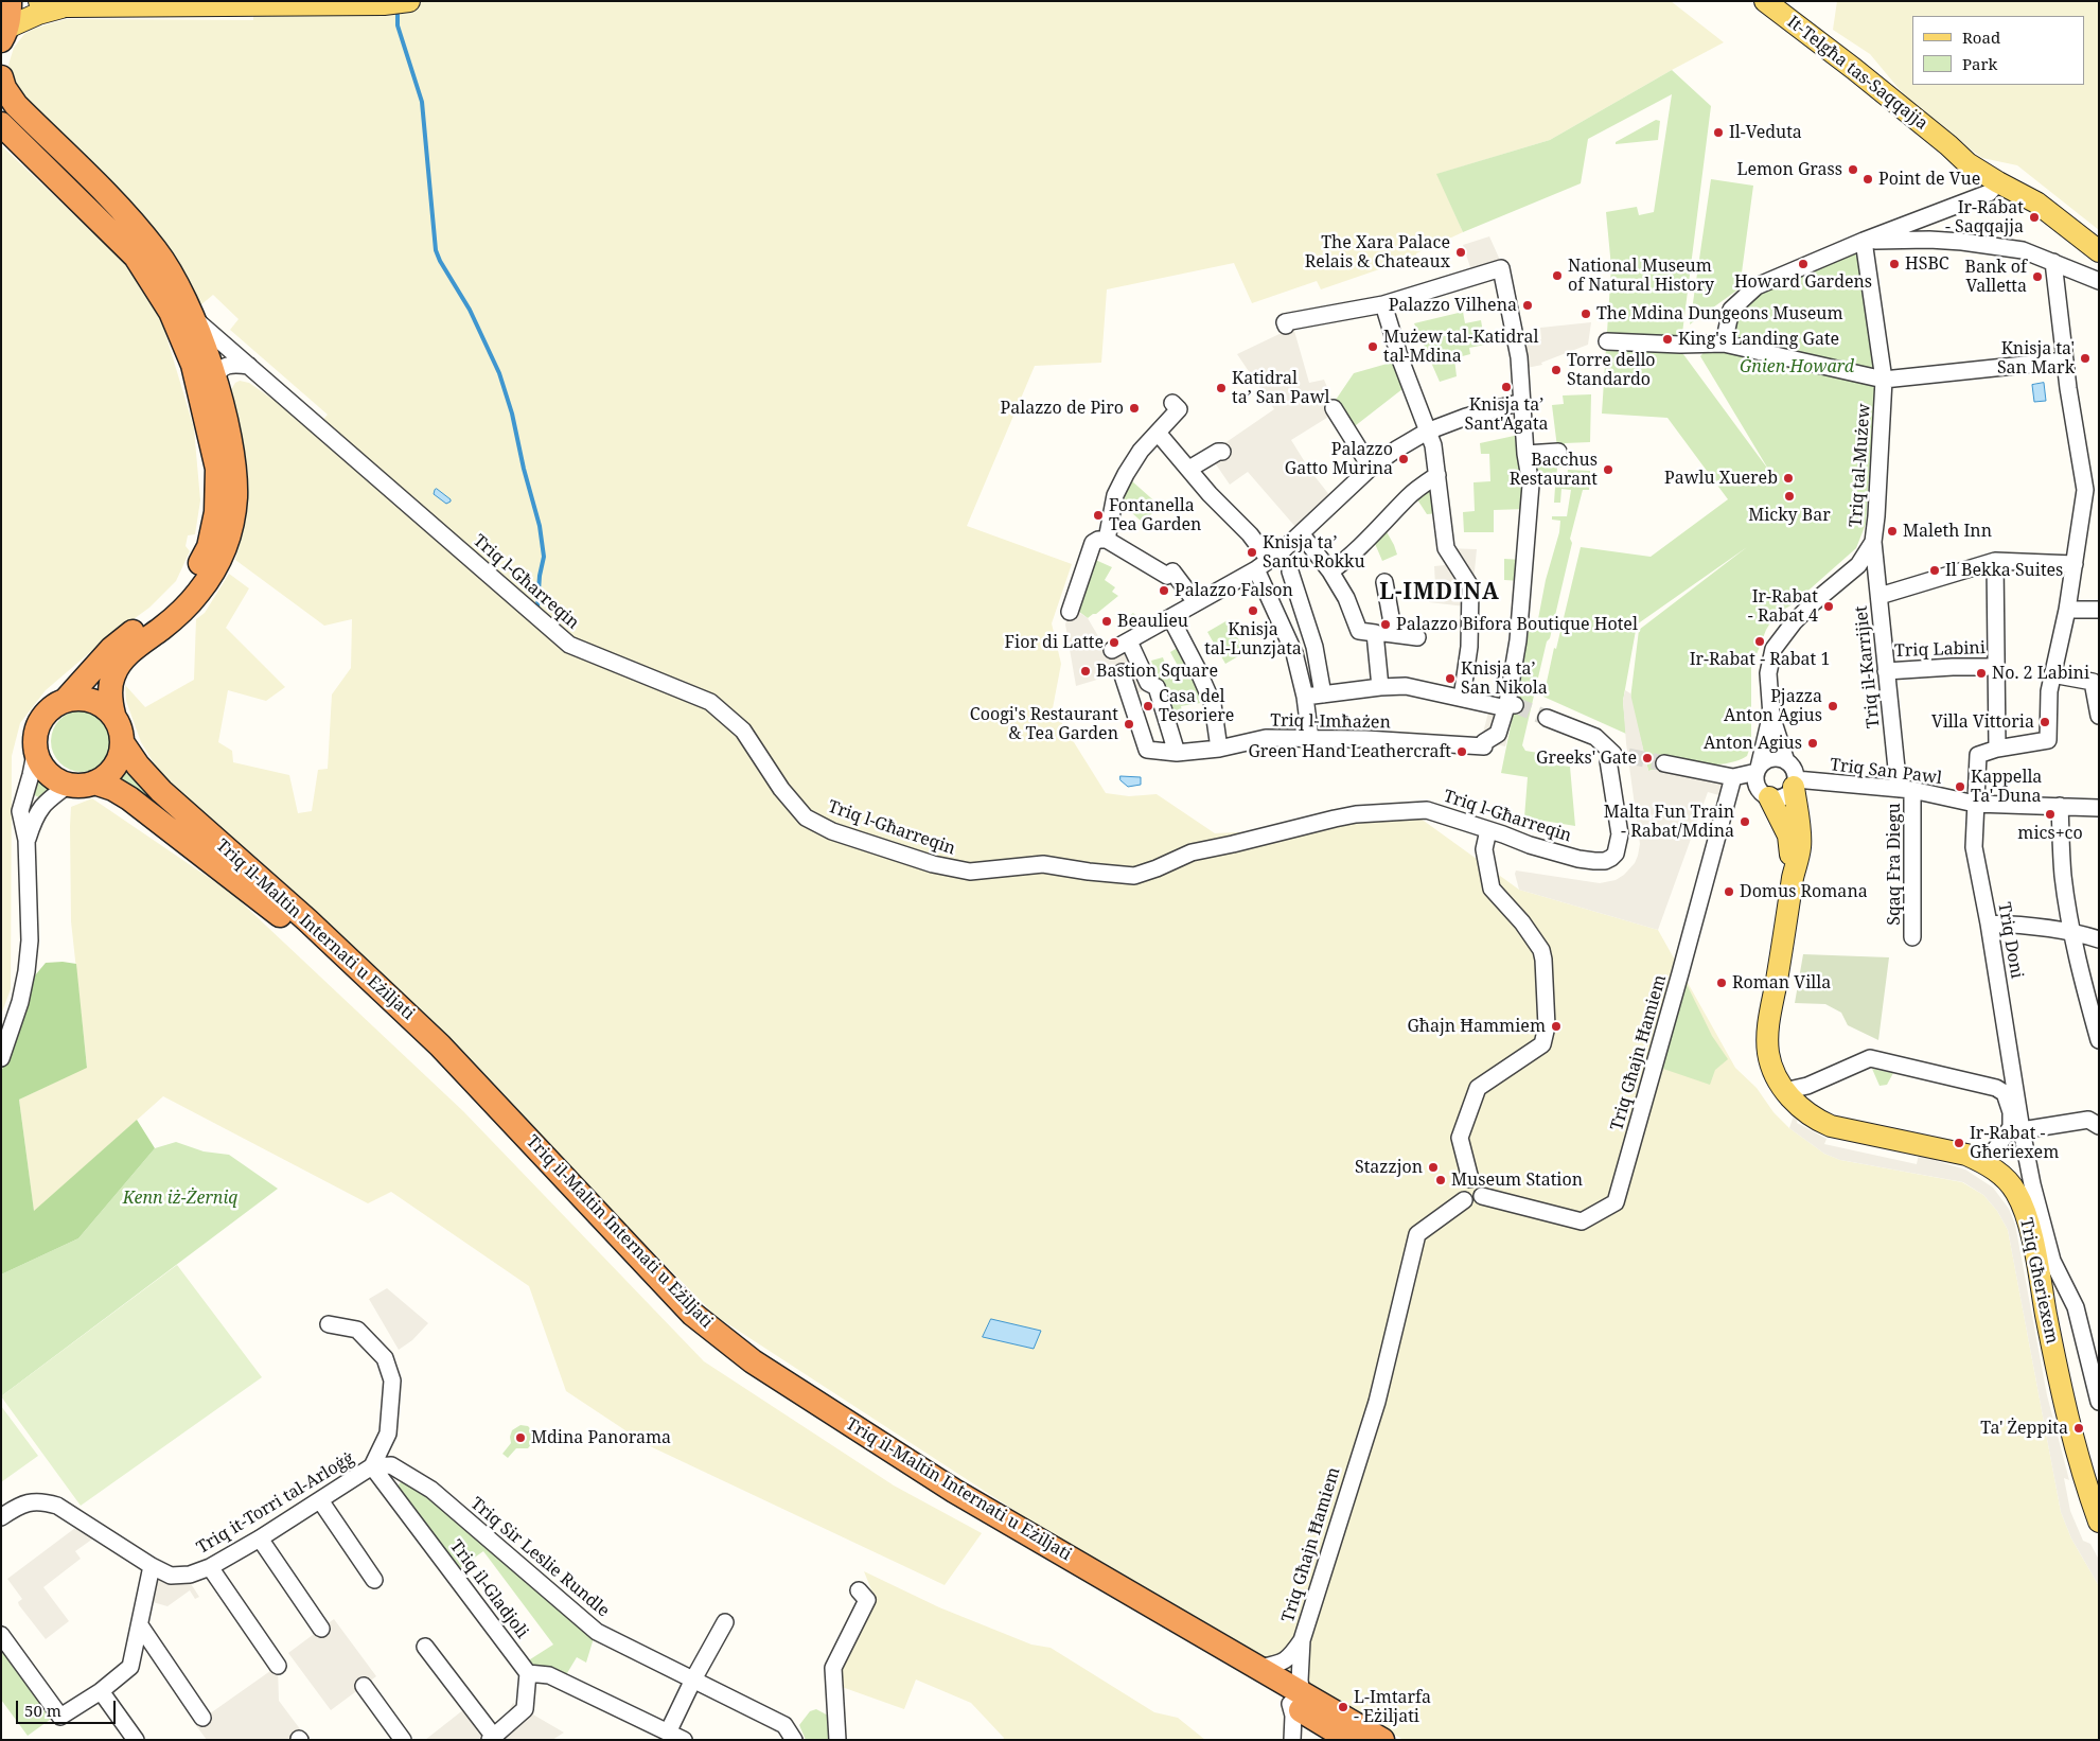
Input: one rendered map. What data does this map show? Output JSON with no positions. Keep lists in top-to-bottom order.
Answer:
{
  "streets": {
    "highway": ["Triq il-Maltin Internati u Eżiljati"],
    "main road": ["It-Telgħa tas-Saqqajja", "Triq Għeriexem"],
    "street": [
      "Triq tal-Mużew",
      "Triq l-Għarreqin",
      "Triq Labini",
      "Triq il-Karrijiet",
      "Triq l-Imħażen",
      "Triq San Pawl",
      "Sqaq Fra Diegu",
      "Triq Doni",
      "Triq Għajn Ħamiem",
      "Triq it-Torri tal-Arloġġ",
      "Triq Sir Leslie Rundle",
      "Triq il-Gladjoli"
    ]
  },
  "crossings": [
    ["Triq tal-Mużew", "Triq il-Karrijiet"],
    ["Triq tal-Mużew", "Triq San Pawl"],
    ["Triq Labini", "Triq il-Karrijiet"],
    ["Triq il-Karrijiet", "Triq San Pawl"],
    ["Triq il-Karrijiet", "Sqaq Fra Diegu"],
    ["Triq San Pawl", "Sqaq Fra Diegu"],
    ["Triq San Pawl", "Triq Doni"],
    ["Triq il-Maltin Internati u Eżiljati", "Triq Għajn Ħamiem"],
    ["Triq Doni", "Triq Għeriexem"],
    ["Triq it-Torri tal-Arloġġ", "Triq Sir Leslie Rundle"],
    ["Triq it-Torri tal-Arloġġ", "Triq il-Gladjoli"],
    ["Triq Sir Leslie Rundle", "Triq il-Gladjoli"]
  ],
  "districts": ["L-IMDINA"],
  "parks": ["Ġnien Howard", "Kenn iż-Żerniq"],
  "places": [
    "Il-Veduta",
    "Lemon Grass",
    "Point de Vue",
    "Ir-Rabat - Saqqajja",
    "The Xara Palace Relais & Chateaux",
    "Howard Gardens",
    "HSBC",
    "National Museum of Natural History",
    "Bank of Valletta",
    "Palazzo Vilhena",
    "The Mdina Dungeons Museum",
    "King's Landing Gate",
    "Mużew tal-Katidral tal-Mdina",
    "Knisja ta' San Mark",
    "Torre dello Standardo",
    "Knisja ta’ Sant'Agata",
    "Katidral ta’ San Pawl",
    "Palazzo de Piro",
    "Palazzo Gatto Murina",
    "Bacchus Restaurant",
    "Pawlu Xuereb",
    "Micky Bar",
    "Fontanella Tea Garden",
    "Maleth Inn",
    "Knisja ta’ Santu Rokku",
    "Il Bekka Suites",
    "Palazzo Falson",
    "Ir-Rabat - Rabat 4",
    "Knisja tal-Lunzjata",
    "Beaulieu",
    "Palazzo Bifora Boutique Hotel",
    "Ir-Rabat - Rabat 1",
    "Fior di Latte",
    "Bastion Square",
    "No. 2 Labini",
    "Knisja ta’ San Nikola",
    "Casa del Tesoriere",
    "Pjazza Anton Agius",
    "Villa Vittoria",
    "Coogi's Restaurant & Tea Garden",
    "Anton Agius",
    "Green Hand Leathercraft",
    "Greeks' Gate",
    "Kappella Ta' Duna",
    "mics+co",
    "Malta Fun Train - Rabat/Mdina",
    "Domus Romana",
    "Roman Villa",
    "Għajn Ħammiem",
    "Ir-Rabat - Għeriexem",
    "Stazzjon",
    "Museum Station",
    "Ta' Żeppita",
    "Mdina Panorama",
    "L-Imtarfa - Eżiljati"
  ],
  "legend": ["Road", "Park"],
  "scale_bar": "50 m"
}
